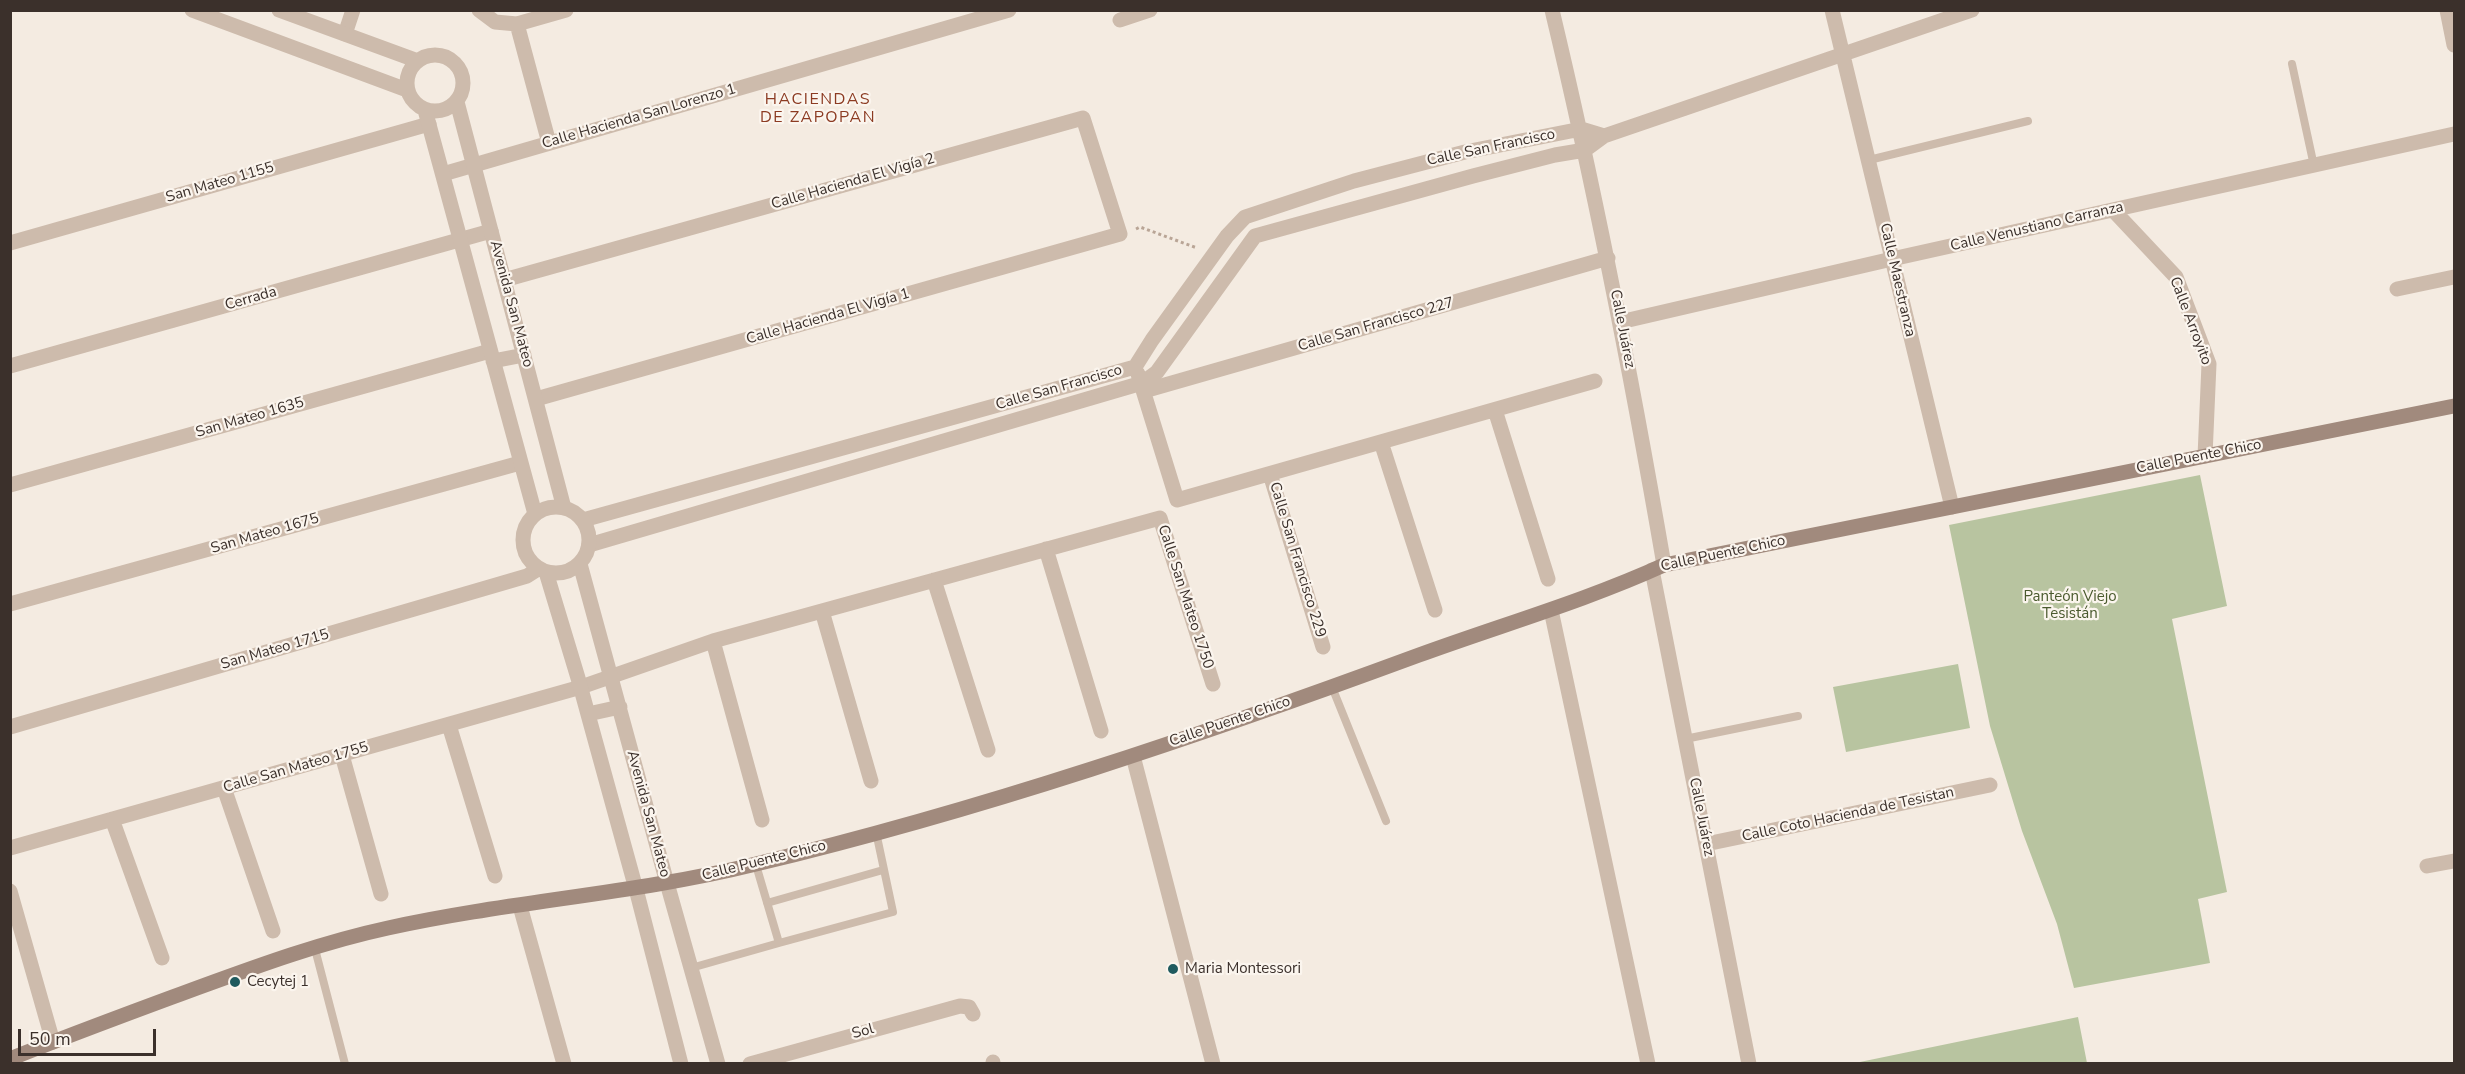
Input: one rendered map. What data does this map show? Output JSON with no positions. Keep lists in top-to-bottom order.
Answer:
{
  "streets": {
    "main road": ["Calle Puente Chico"],
    "street": [
      "Calle Hacienda San Lorenzo 1",
      "Calle San Francisco",
      "Calle Hacienda El Vigía 2",
      "San Mateo 1155",
      "Calle Venustiano Carranza",
      "Calle Maestranza",
      "Cerrada",
      "Avenida San Mateo",
      "Calle Hacienda El Vigía 1",
      "Calle Arroyito",
      "Calle San Francisco 227",
      "Calle Juárez",
      "San Mateo 1635",
      "San Mateo 1675",
      "Calle San Francisco 229",
      "Calle San Mateo 1750",
      "San Mateo 1715",
      "Calle San Mateo 1755",
      "Calle Coto Hacienda de Tesistan",
      "Sol"
    ]
  },
  "crossings": [
    ["Calle Hacienda San Lorenzo 1", "Avenida San Mateo"],
    ["Calle San Francisco", "Calle Maestranza"],
    ["Calle San Francisco", "Avenida San Mateo"],
    ["Calle San Francisco", "Calle San Francisco 227"],
    ["Calle San Francisco", "Calle Juárez"],
    ["Calle San Francisco", "Calle San Francisco 229"],
    ["Calle San Francisco", "San Mateo 1715"],
    ["Calle Hacienda El Vigía 2", "Avenida San Mateo"],
    ["Calle Hacienda El Vigía 2", "Calle Hacienda El Vigía 1"],
    ["San Mateo 1155", "Avenida San Mateo"],
    ["Calle Venustiano Carranza", "Calle Maestranza"],
    ["Calle Venustiano Carranza", "Calle Arroyito"],
    ["Calle Venustiano Carranza", "Calle Juárez"],
    ["Calle Maestranza", "Calle Puente Chico"],
    ["Cerrada", "Avenida San Mateo"],
    ["Avenida San Mateo", "Calle Hacienda El Vigía 1"],
    ["Avenida San Mateo", "San Mateo 1635"],
    ["Avenida San Mateo", "Calle Puente Chico"],
    ["Avenida San Mateo", "Calle San Mateo 1750"],
    ["Avenida San Mateo", "San Mateo 1715"],
    ["Avenida San Mateo", "Calle San Mateo 1755"],
    ["Calle Arroyito", "Calle Puente Chico"],
    ["Calle San Francisco 227", "Calle Juárez"],
    ["Calle San Francisco 227", "Calle San Francisco 229"],
    ["Calle Juárez", "Calle Puente Chico"],
    ["Calle Juárez", "Calle Coto Hacienda de Tesistan"],
    ["Calle San Mateo 1750", "Calle San Mateo 1755"]
  ],
  "districts": ["HACIENDAS DE ZAPOPAN"],
  "parks": ["Panteón Viejo Tesistán"],
  "places": ["Maria Montessori", "Cecytej 1"],
  "scale_bar": "50 m"
}
